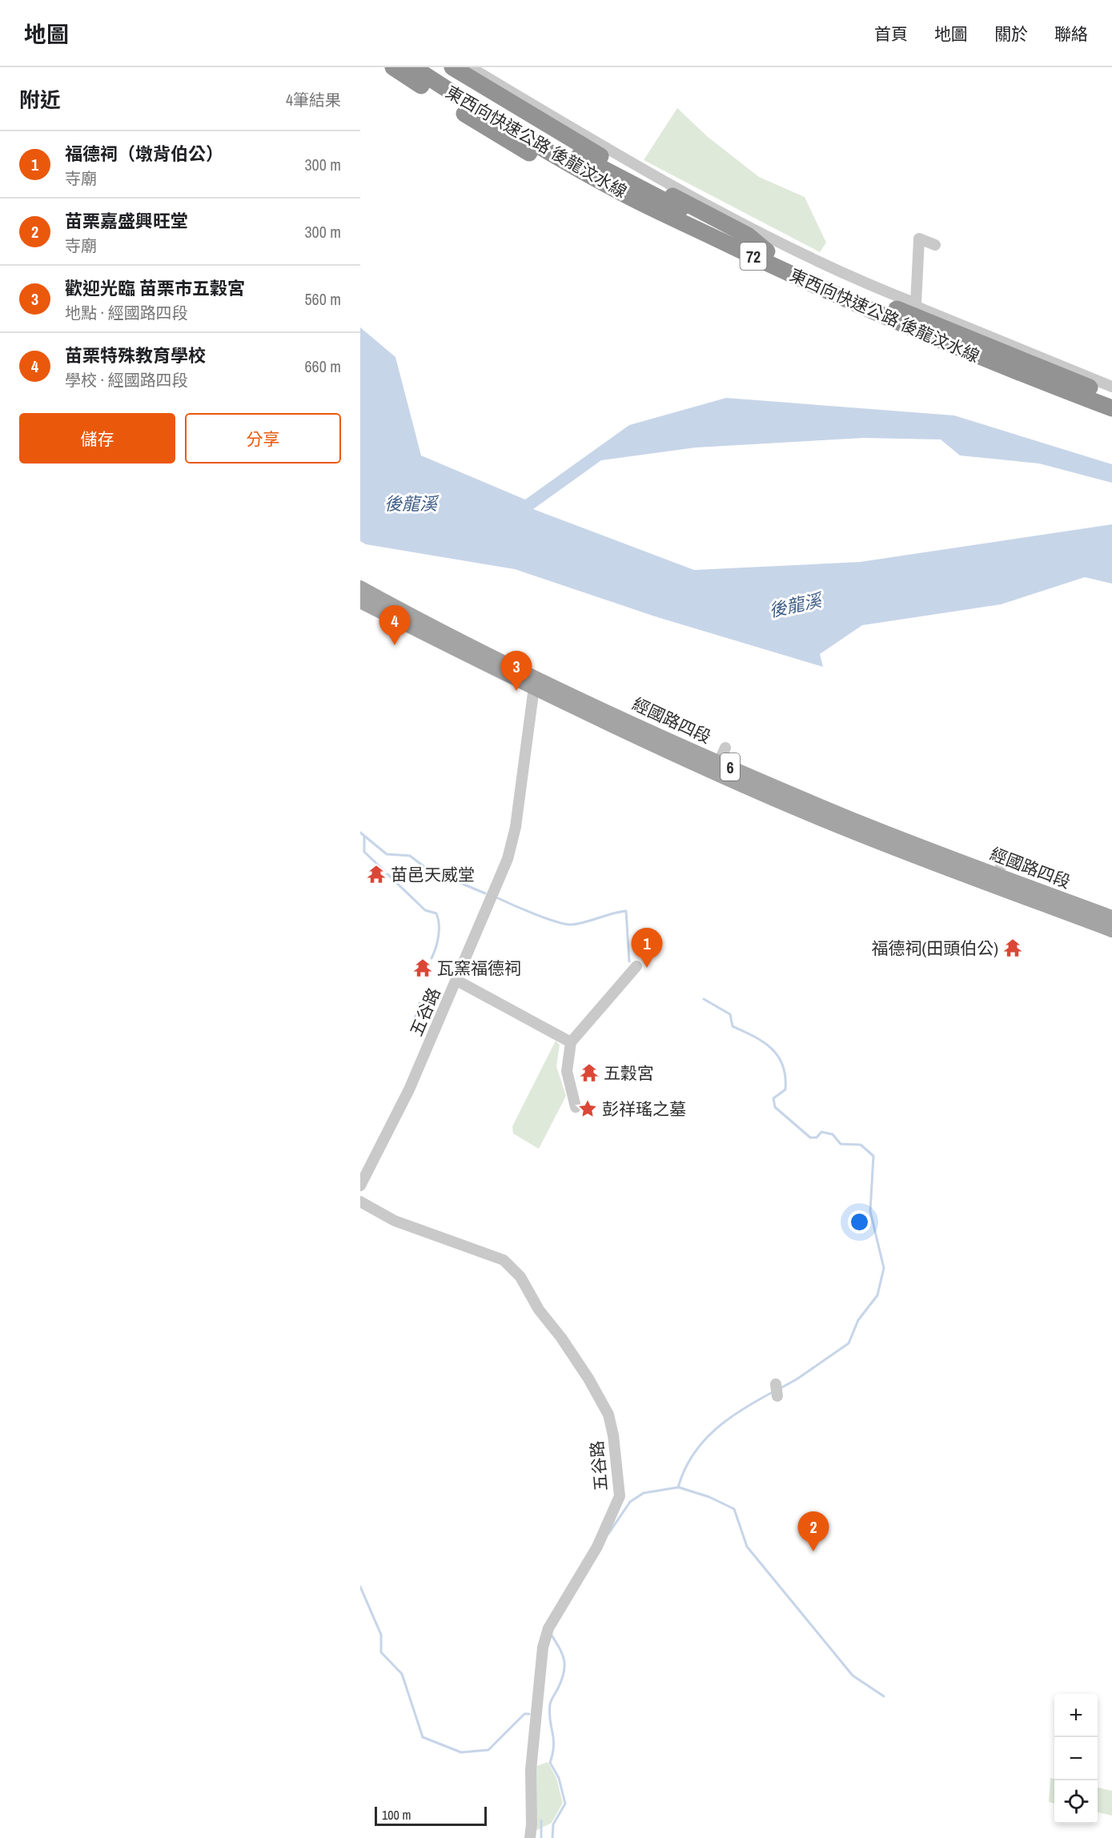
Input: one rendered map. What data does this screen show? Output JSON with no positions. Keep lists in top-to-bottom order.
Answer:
{
  "streets": {
    "highway": ["東西向快速公路 後龍汶水線", "72"],
    "main road": ["經國路四段", "6"],
    "street": ["五谷路"]
  },
  "crossings": [
    ["經國路四段", "五谷路"]
  ],
  "water": ["後龍溪"],
  "places": {
    "temple": [
      "苗邑天威堂",
      "福德祠(田頭伯公)",
      "瓦窯福德祠",
      "五穀宮"
    ],
    "place": ["彭祥瑤之墓"]
  },
  "scale_bar": "100 m",
  "page": {
    "header": "地圖",
    "nav": [
      "首頁",
      "地圖",
      "關於",
      "聯絡"
    ],
    "heading": ["附近", "4筆結果"],
    "list": [
      {
        "mark": "1",
        "name": "福德祠（墩背伯公）",
        "note": "寺廟",
        "value": "300 m"
      },
      {
        "mark": "2",
        "name": "苗栗嘉盛興旺堂",
        "note": "寺廟",
        "value": "300 m"
      },
      {
        "mark": "3",
        "name": "歡迎光臨 苗栗市五穀宮",
        "note": "地點 · 經國路四段",
        "value": "560 m"
      },
      {
        "mark": "4",
        "name": "苗栗特殊教育學校",
        "note": "學校 · 經國路四段",
        "value": "660 m"
      }
    ],
    "buttons": ["儲存", "分享"],
    "pins": [
      "4",
      "3",
      "1",
      "2"
    ],
    "map_buttons": ["+", "−"],
    "scale": "100 m"
  }
}
